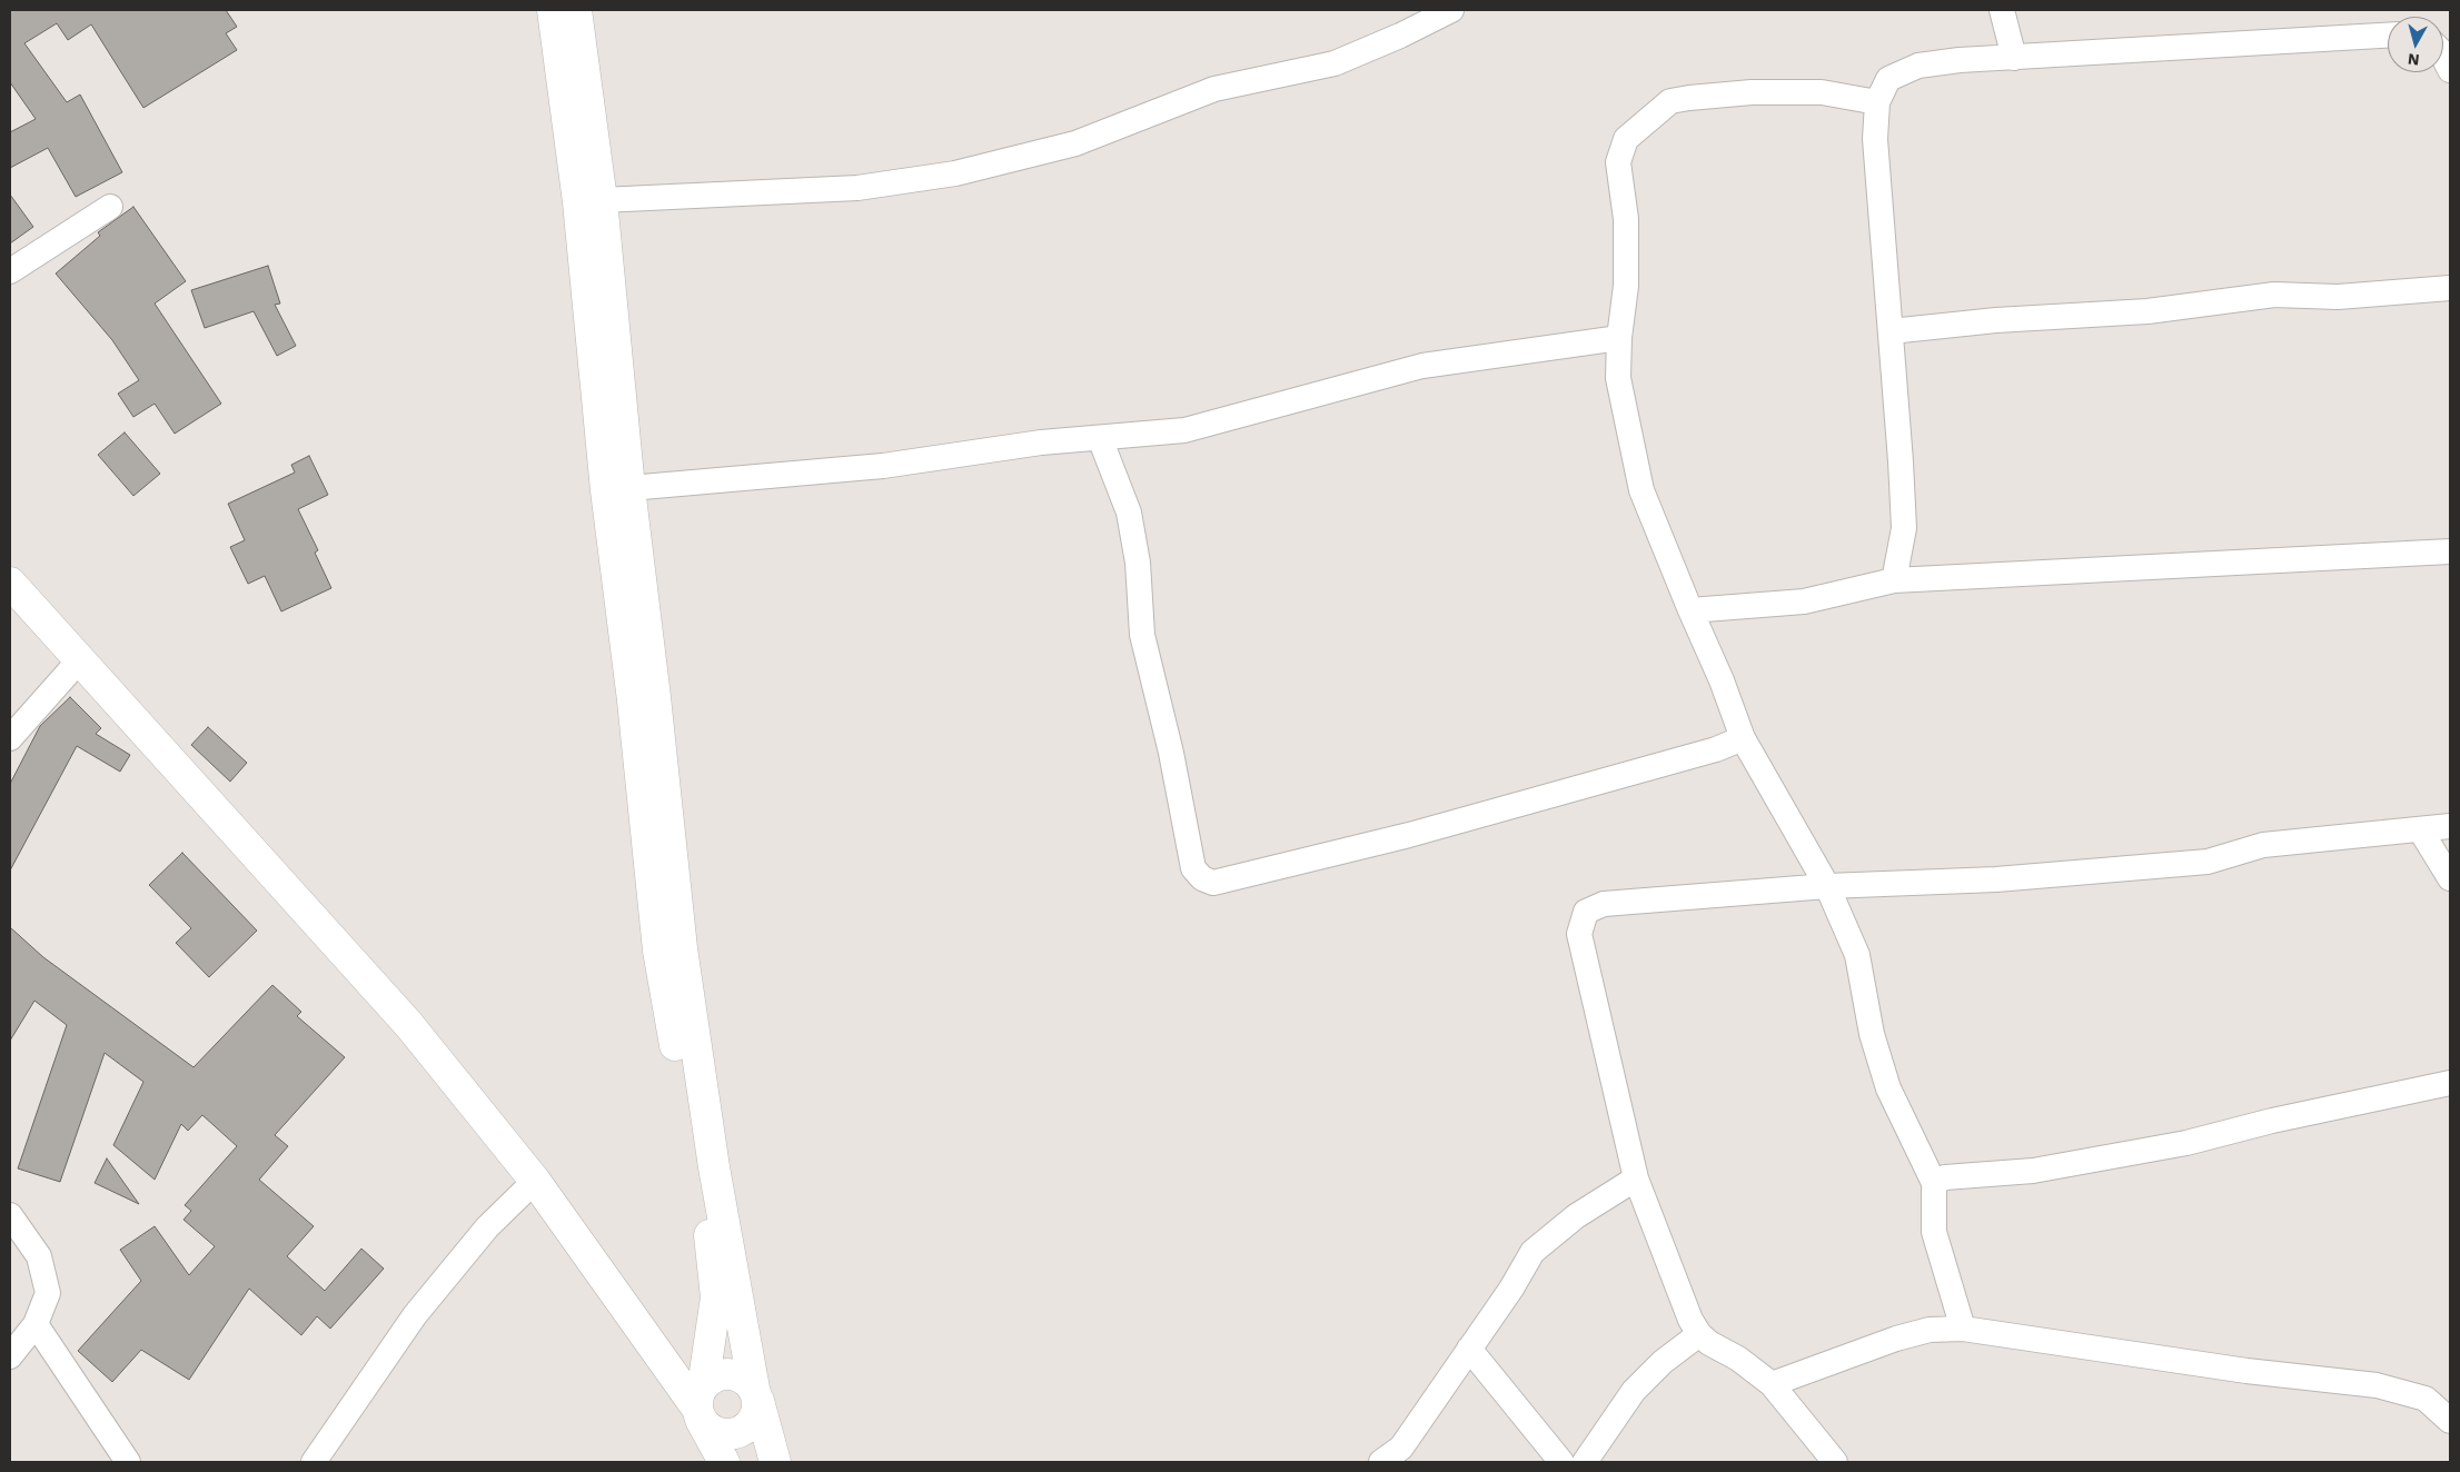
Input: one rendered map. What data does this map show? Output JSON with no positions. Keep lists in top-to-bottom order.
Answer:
{
  "north": "bottom"
}
